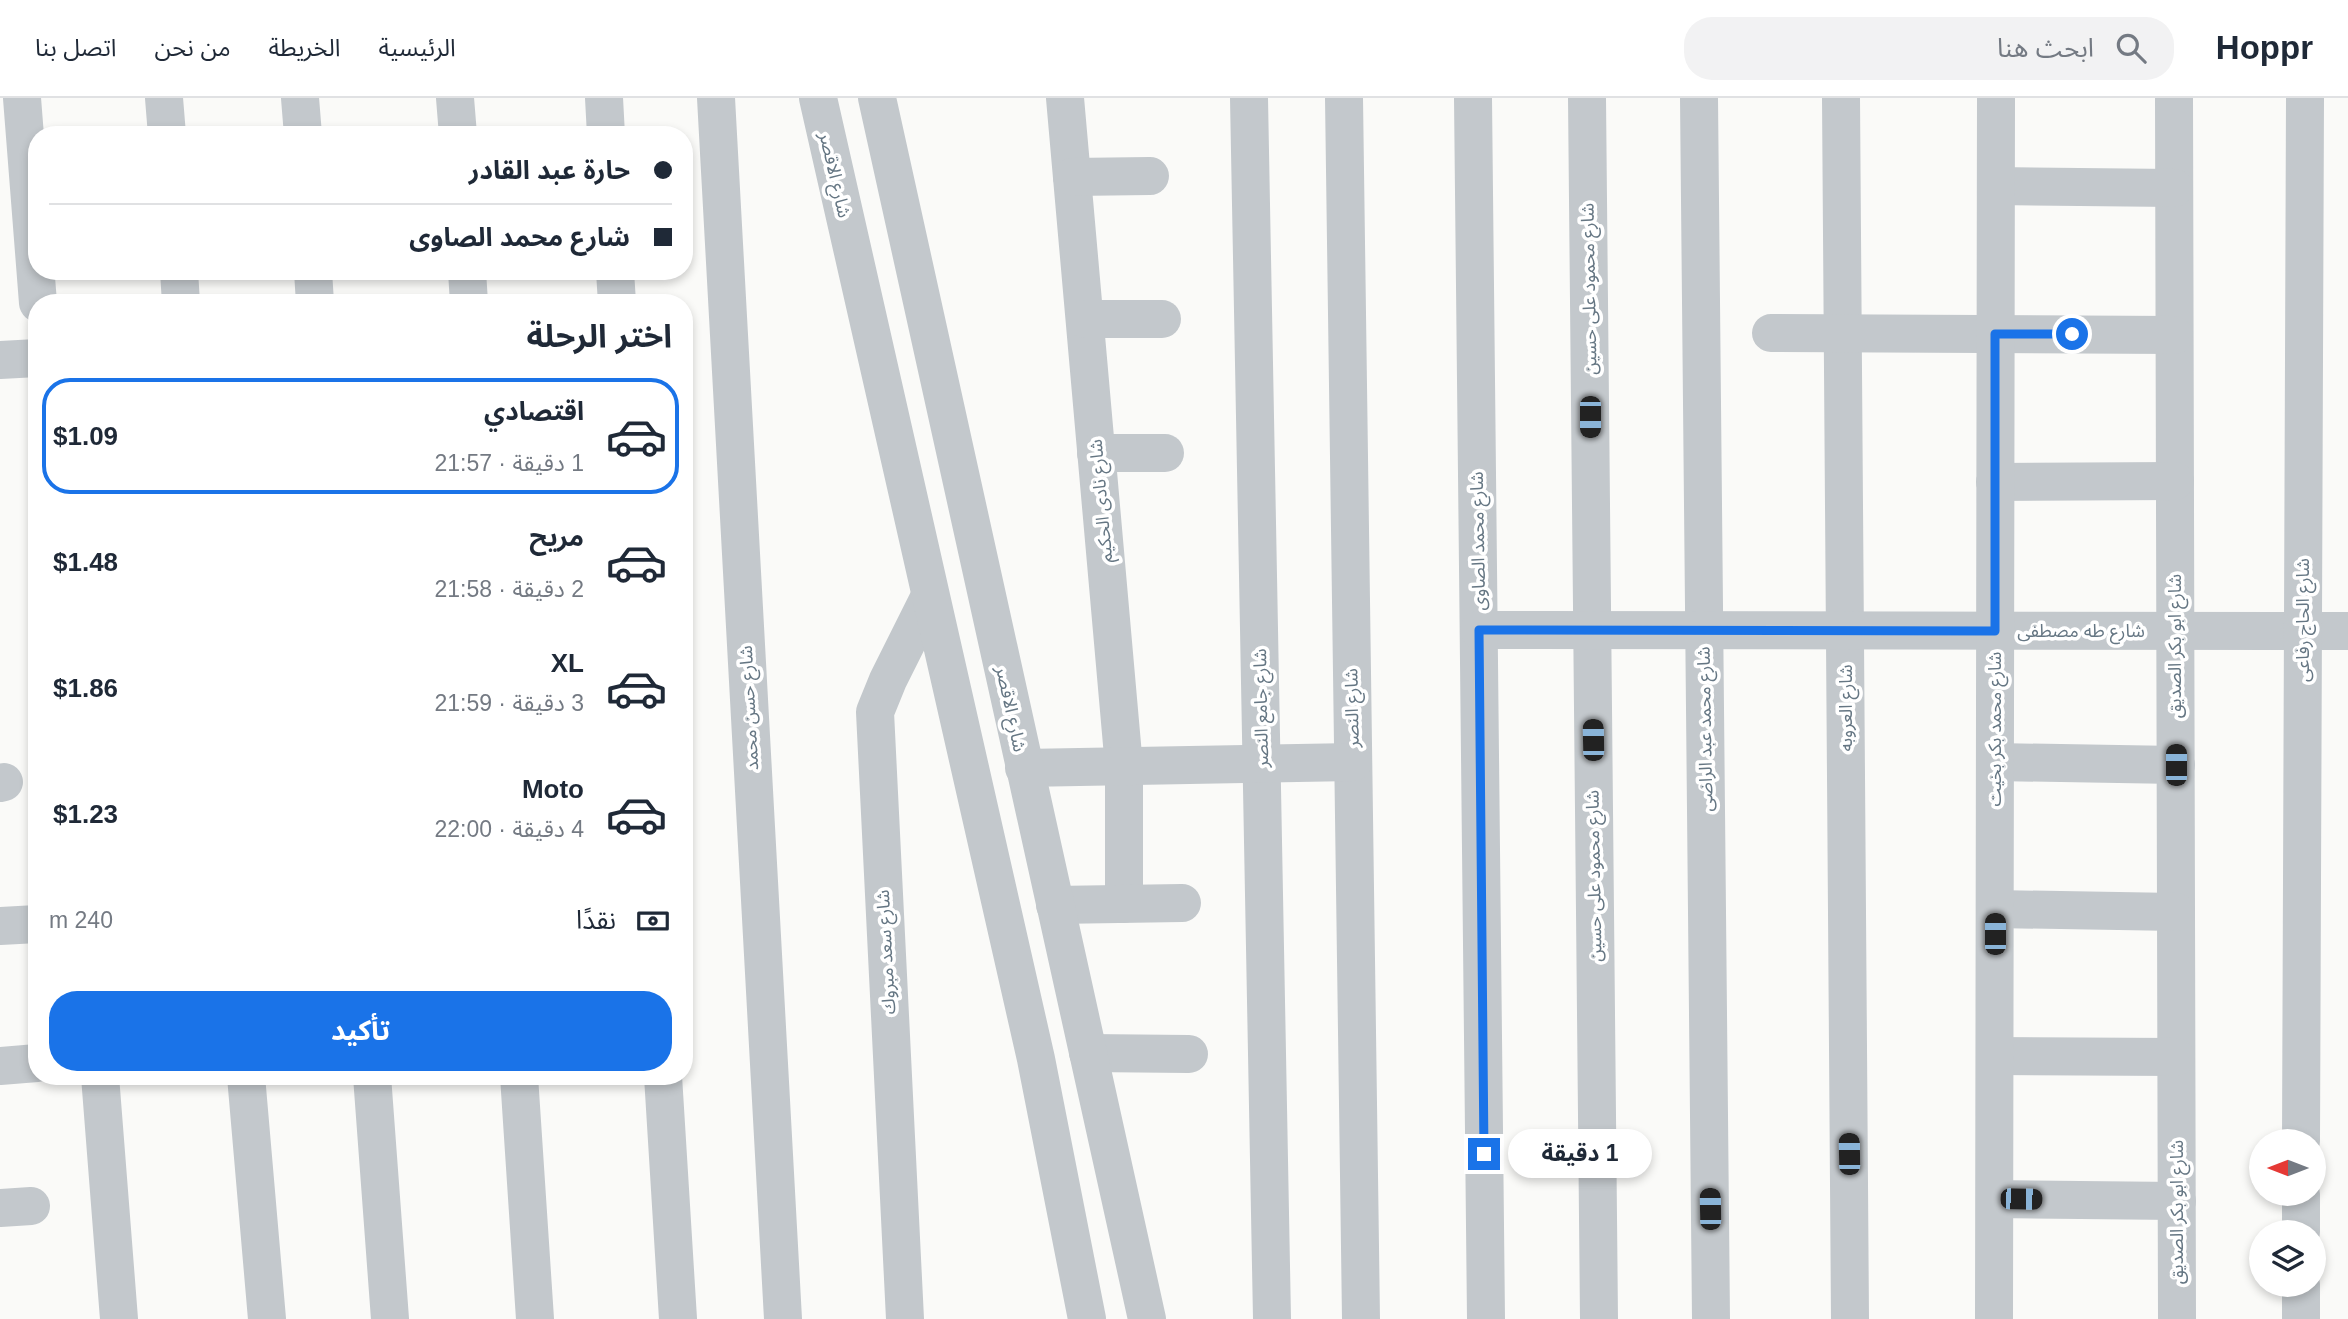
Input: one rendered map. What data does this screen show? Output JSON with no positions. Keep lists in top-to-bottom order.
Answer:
{
  "streets": {
    "street": [
      "شارع الاقصر",
      "شارع محمود على حسين",
      "شارع نادى الحكيم",
      "شارع محمد الصاوى",
      "شارع الحاج رفاعى",
      "شارع طه مصطفى",
      "شارع ابو بكر الصديق",
      "شارع حسن محمد",
      "شارع جامع النصر",
      "شارع النصر",
      "شارع العروبه",
      "شارع محمد عبد الراضى",
      "شارع محمد بكر بخيت",
      "شارع سعد مبروك"
    ]
  },
  "crossings": [
    ["شارع الاقصر", "شارع سعد مبروك"],
    ["شارع محمود على حسين", "شارع طه مصطفى"],
    ["شارع محمد الصاوى", "شارع طه مصطفى"],
    ["شارع الحاج رفاعى", "شارع طه مصطفى"],
    ["شارع طه مصطفى", "شارع ابو بكر الصديق"],
    ["شارع طه مصطفى", "شارع العروبه"],
    ["شارع طه مصطفى", "شارع محمد عبد الراضى"],
    ["شارع طه مصطفى", "شارع محمد بكر بخيت"]
  ],
  "north": "left",
  "page": {
    "header": "Hoppr",
    "search": "ابحث هنا",
    "nav": [
      "الرئيسية",
      "الخريطة",
      "من نحن",
      "اتصل بنا"
    ],
    "banner": ["حارة عبد القادر", "شارع محمد الصاوى"],
    "heading": "اختر الرحلة",
    "list": [
      {
        "name": "اقتصادي",
        "note": "1 دقيقة · 21:57",
        "value": "$1.09"
      },
      {
        "name": "مريح",
        "note": "2 دقيقة · 21:58",
        "value": "$1.48"
      },
      {
        "name": "XL",
        "note": "3 دقيقة · 21:59",
        "value": "$1.86"
      },
      {
        "name": "Moto",
        "note": "4 دقيقة · 22:00",
        "value": "$1.23"
      }
    ],
    "pay": ["نقدًا", "240 m"],
    "buttons": "تأكيد",
    "bubble": "1 دقيقة"
  }
}
